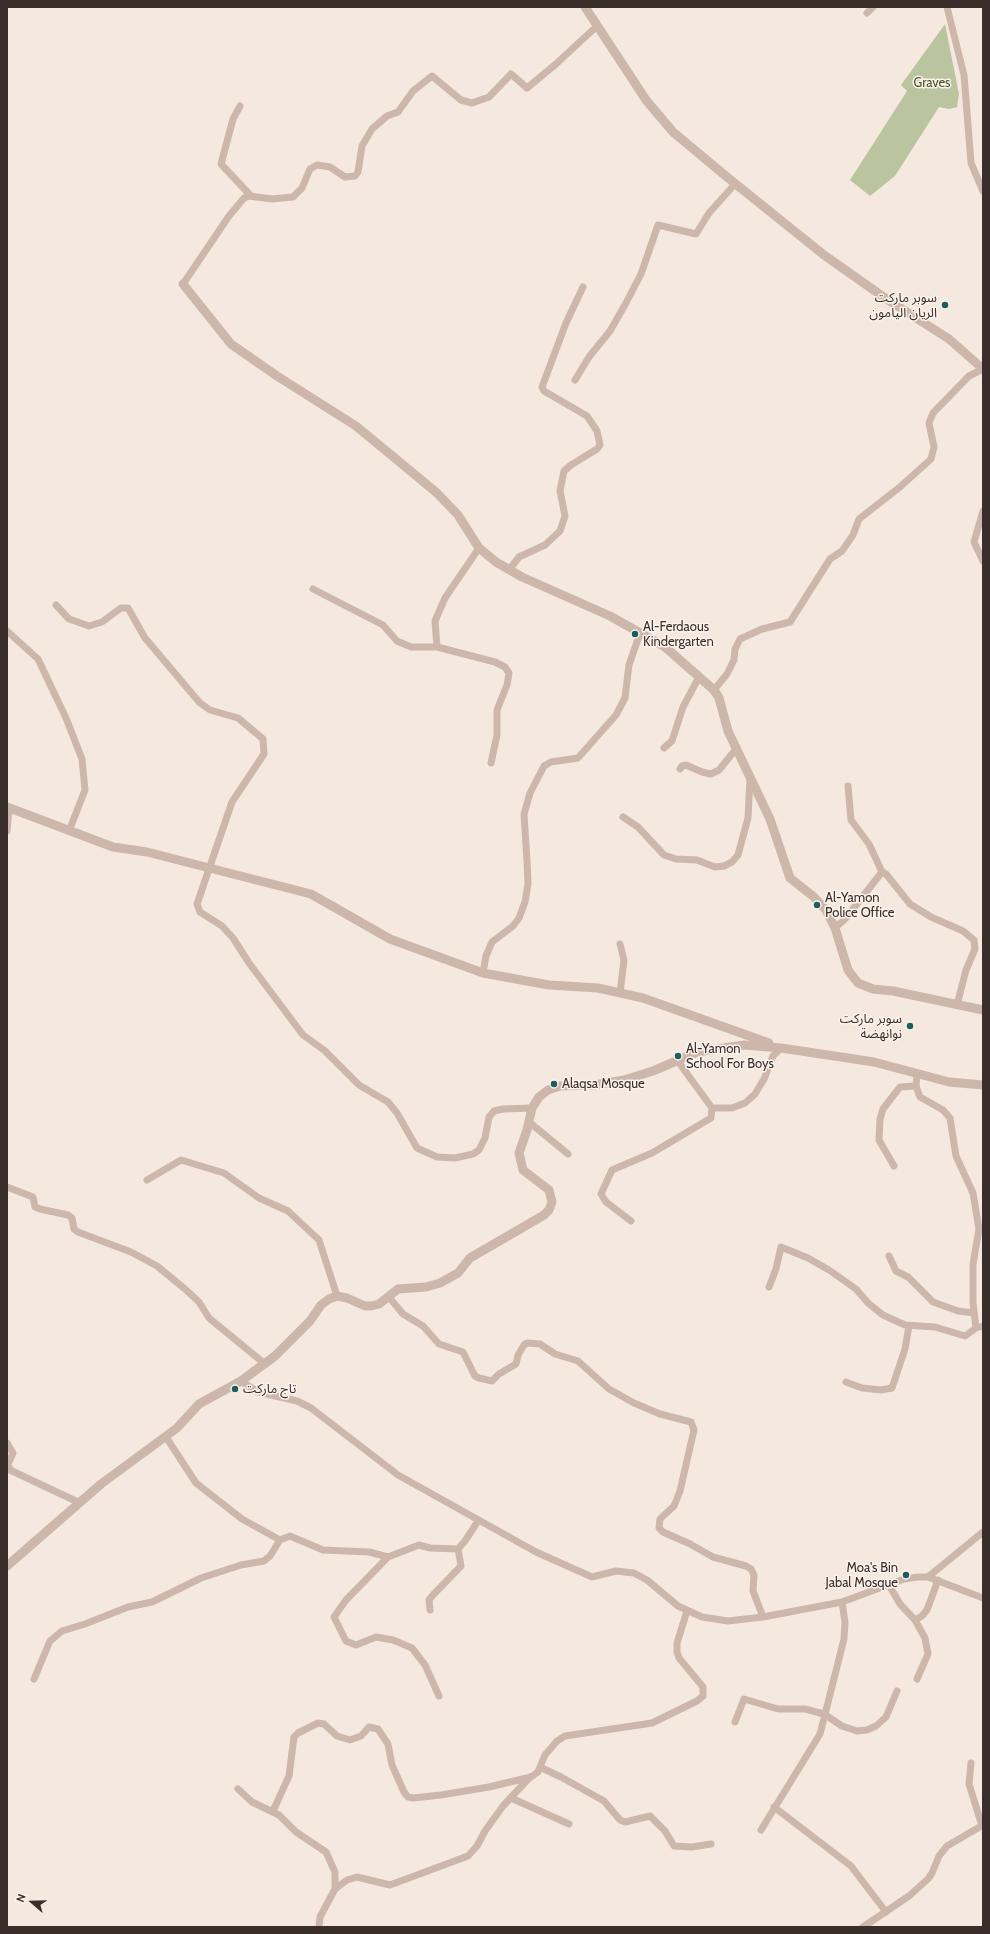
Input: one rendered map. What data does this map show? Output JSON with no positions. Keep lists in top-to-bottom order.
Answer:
{
  "parks": ["Graves"],
  "places": [
    "سوبر ماركت الريان اليامون",
    "Al-Ferdaous Kindergarten",
    "Al-Yamon Police Office",
    "سوبر ماركت نوانهضة",
    "Al-Yamon School For Boys",
    "Alaqsa Mosque",
    "تاج ماركت",
    "Moa's Bin Jabal Mosque"
  ],
  "north": "left"
}
